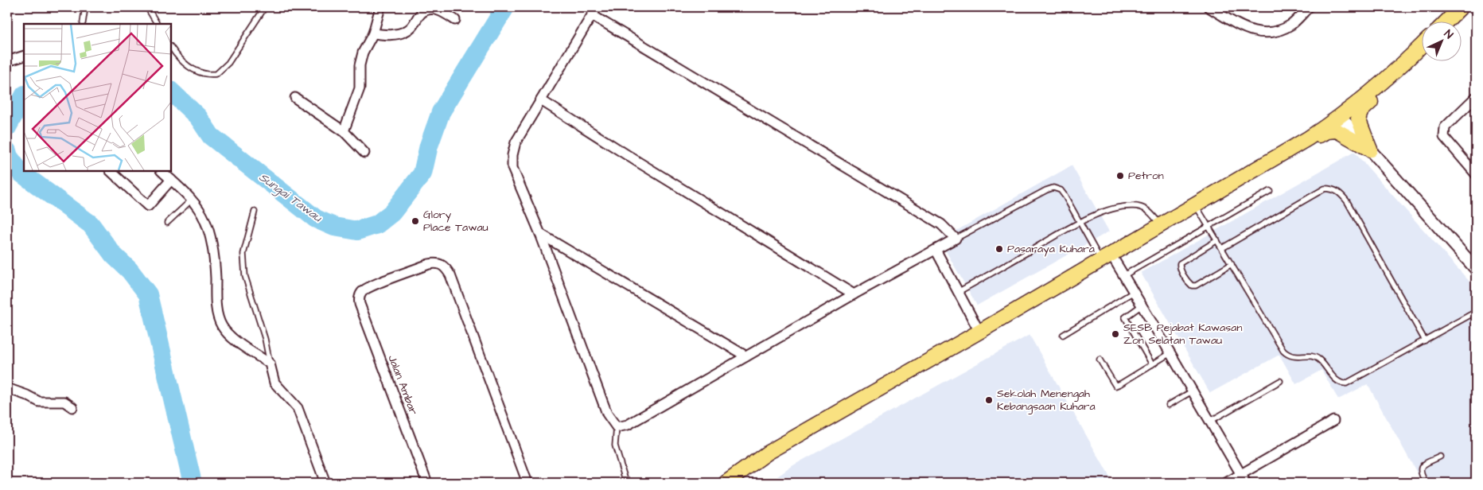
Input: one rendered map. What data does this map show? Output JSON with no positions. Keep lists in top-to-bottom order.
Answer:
{
  "streets": {
    "street": ["Jalan Ambar"]
  },
  "water": ["Sungai Tawau"],
  "places": [
    "Petron",
    "Glory Place Tawau",
    "Pasaraya Kuhara",
    "SESB Pejabat Kawasan Zon Selatan Tawau",
    "Sekolah Menengah Kebangsaan Kuhara"
  ],
  "north": "top right"
}
